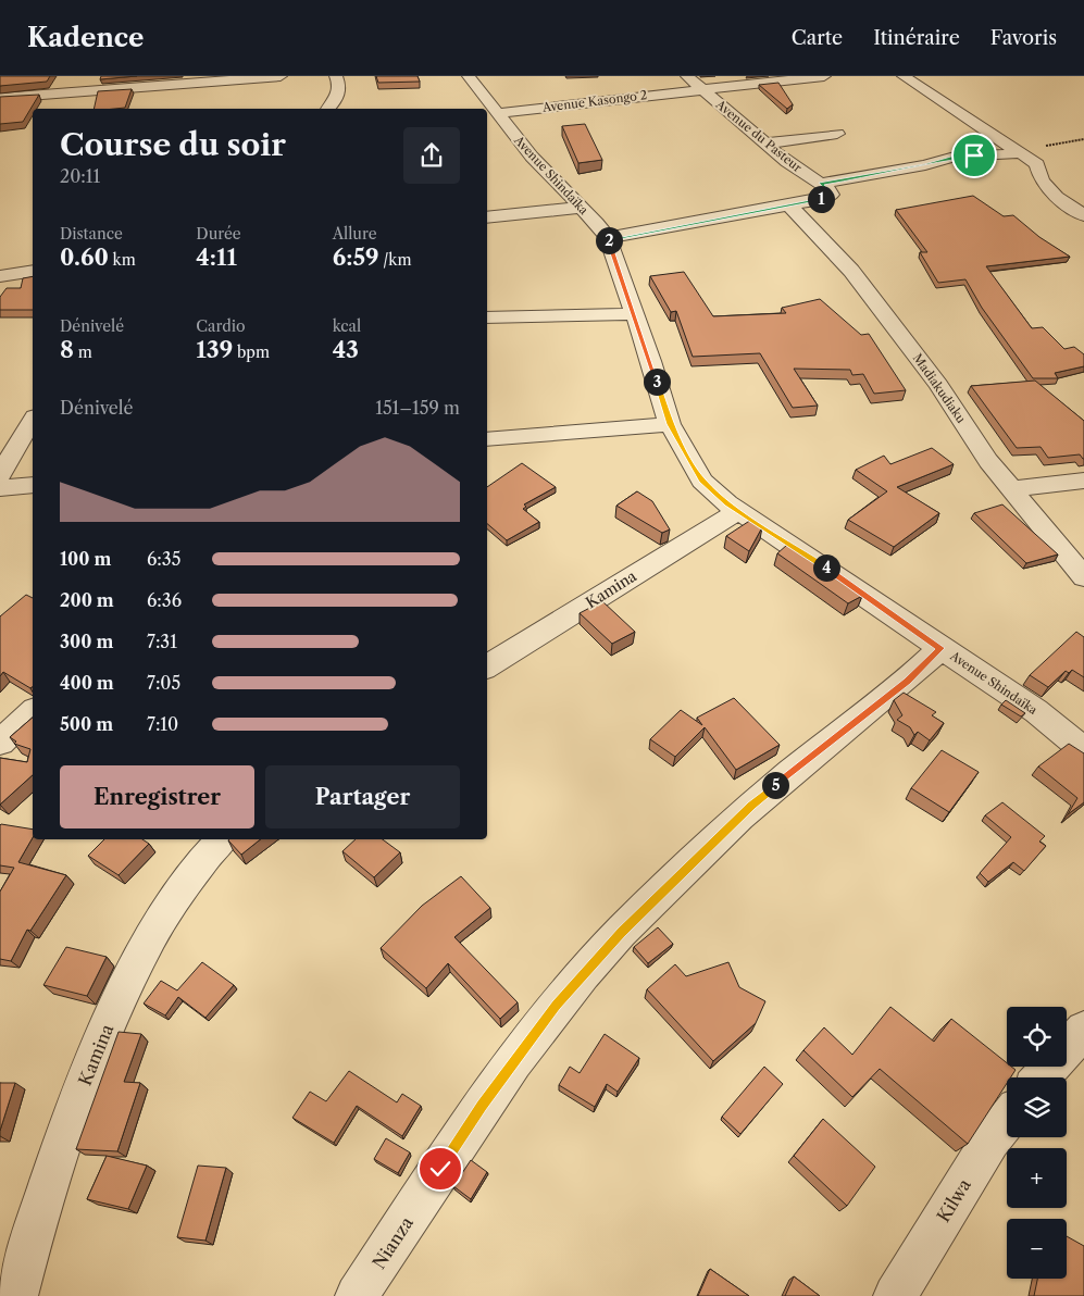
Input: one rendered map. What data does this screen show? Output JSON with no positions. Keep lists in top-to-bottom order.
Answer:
{
  "streets": {
    "street": [
      "Avenue Kasongo 2",
      "Avenue du Pasteur",
      "Avenue Shindaïka",
      "Madiakudiaku",
      "Kamina",
      "Kilwa",
      "Nianza"
    ]
  },
  "crossings": [
    ["Avenue Kasongo 2", "Avenue du Pasteur"],
    ["Avenue Kasongo 2", "Avenue Shindaïka"],
    ["Avenue Shindaïka", "Kamina"],
    ["Avenue Shindaïka", "Nianza"]
  ],
  "page": {
    "header": "Kadence",
    "nav": ["Carte", "Itinéraire", "Favoris"],
    "heading": ["Course du soir", "20:11"],
    "pins": [
      "1",
      "2",
      "3",
      "4",
      "5"
    ],
    "stats": [
      ["Distance", "0.60 km"],
      ["Durée", "4:11"],
      ["Allure", "6:59 /km"],
      ["Dénivelé", "8 m"],
      ["Cardio", "139 bpm"],
      ["kcal", "43"]
    ],
    "chart": ["Dénivelé", "151–159 m"],
    "list": [
      {
        "name": "100 m",
        "note": "6:35"
      },
      {
        "name": "200 m",
        "note": "6:36"
      },
      {
        "name": "300 m",
        "note": "7:31"
      },
      {
        "name": "400 m",
        "note": "7:05"
      },
      {
        "name": "500 m",
        "note": "7:10"
      }
    ],
    "buttons": ["Enregistrer", "Partager"],
    "map_buttons": ["+", "−"]
  }
}
